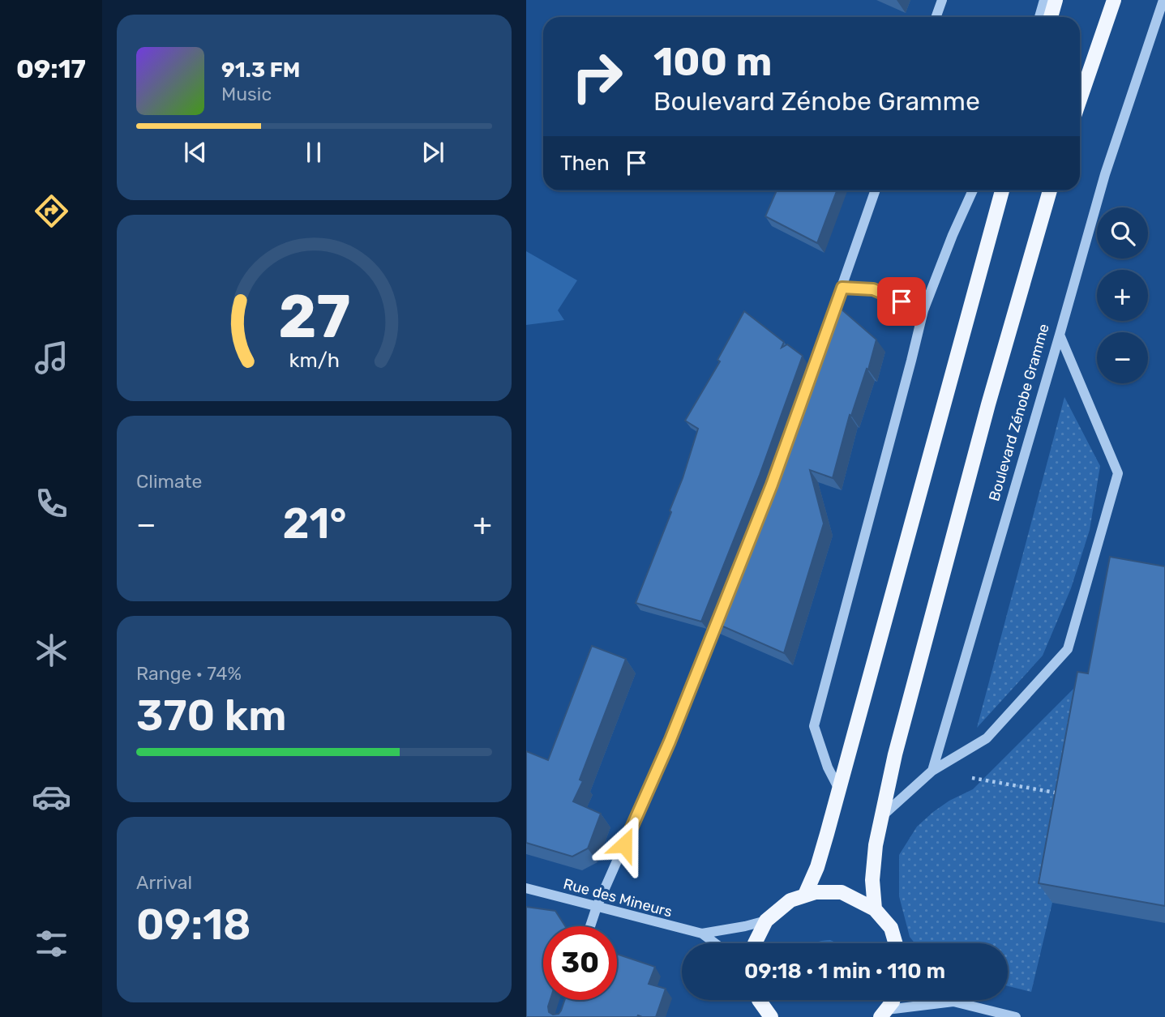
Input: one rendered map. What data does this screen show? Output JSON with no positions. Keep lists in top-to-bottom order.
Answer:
{
  "streets": {
    "main road": ["Boulevard Zénobe Gramme"],
    "street": ["Rue des Mineurs"]
  },
  "page": {
    "tabs": "09:17",
    "turn": ["100 m", "Boulevard Zénobe Gramme"],
    "song": ["91.3 FM", "Music"],
    "then": "Then",
    "map_buttons": ["+", "−"],
    "tile": [
      "Climate",
      ["Range · 74%", "370 km"],
      ["Arrival", "09:18"]
    ],
    "heat": ["−", "21°", "+"],
    "limit": "30",
    "trip": "09:18 · 1 min · 110 m",
    "gauge": ["27", "km/h"]
  }
}
